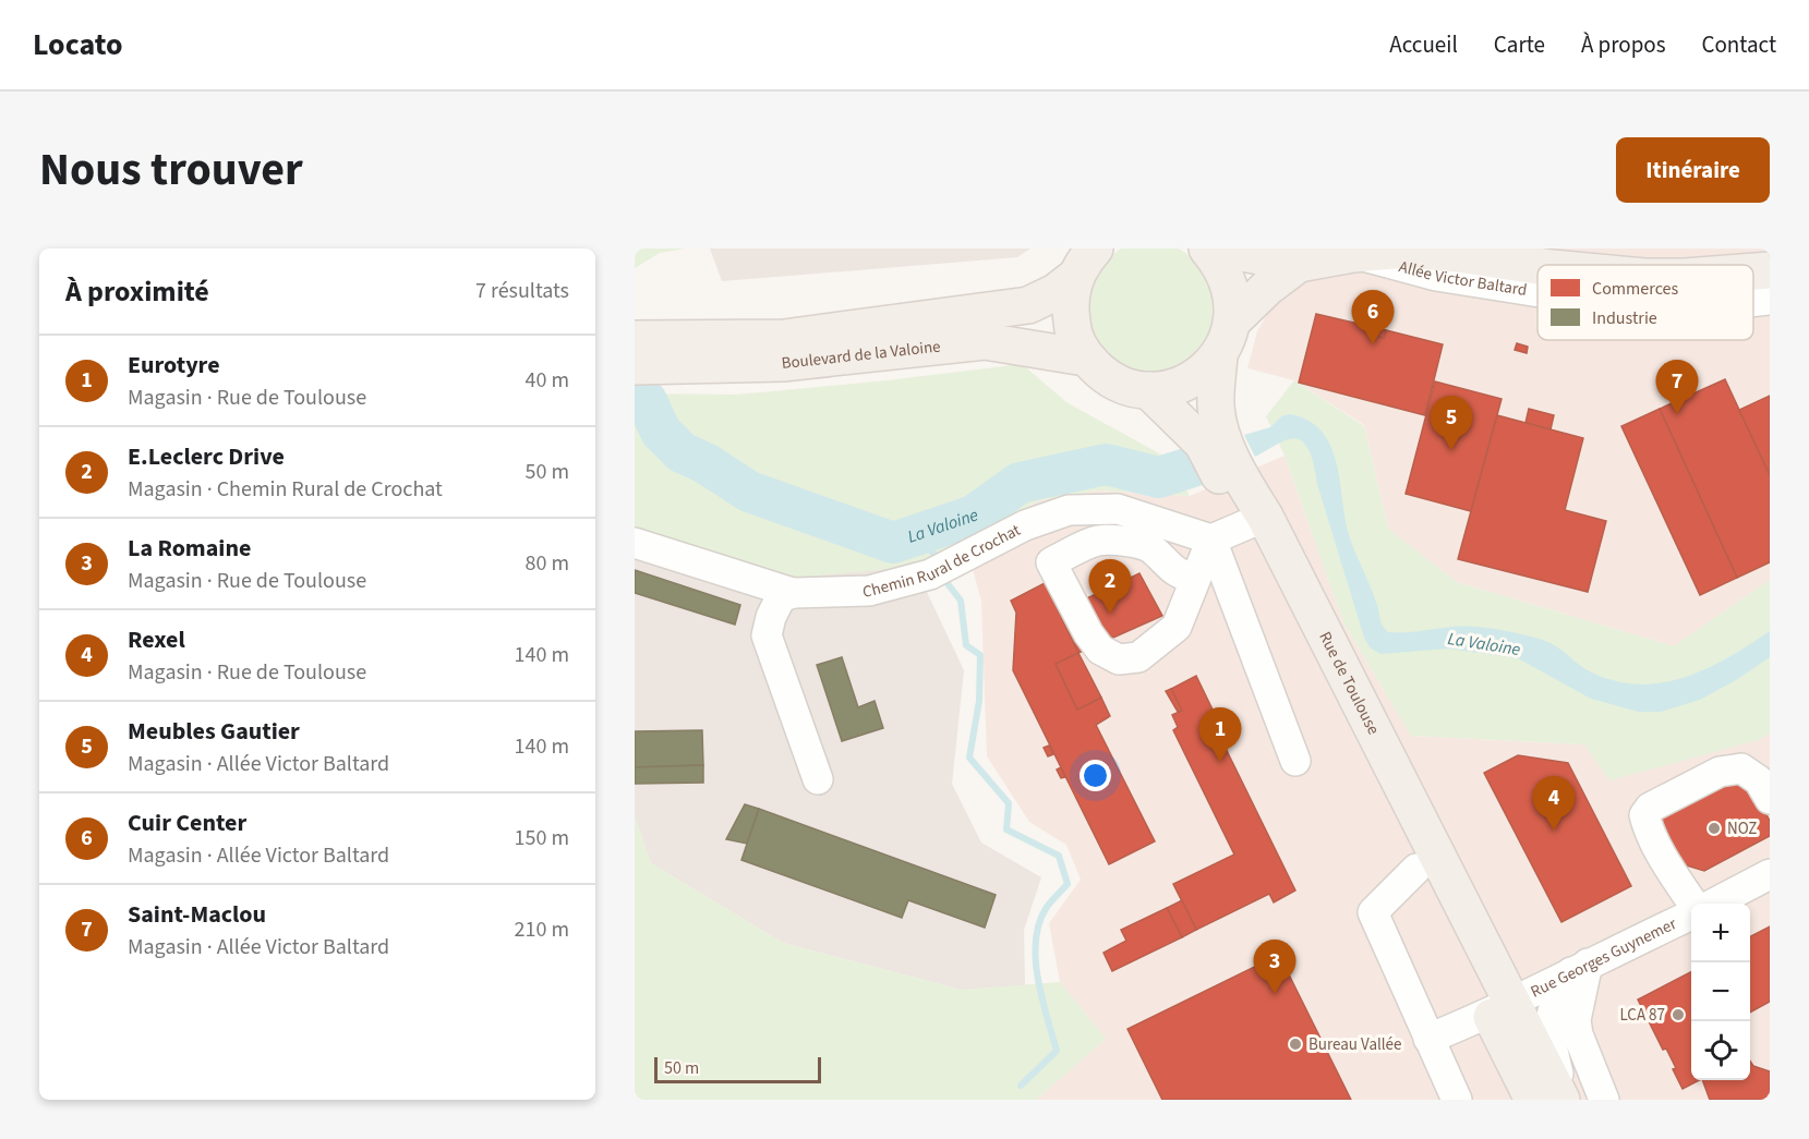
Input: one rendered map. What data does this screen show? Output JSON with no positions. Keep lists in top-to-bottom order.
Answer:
{
  "streets": {
    "main road": ["Boulevard de la Valoine", "Rue de Toulouse"],
    "street": ["Allée Victor Baltard", "Chemin Rural de Crochat", "Rue Georges Guynemer"]
  },
  "crossings": [
    ["Boulevard de la Valoine", "Rue de Toulouse"],
    ["Chemin Rural de Crochat", "Rue de Toulouse"],
    ["Rue de Toulouse", "Rue Georges Guynemer"]
  ],
  "water": ["La Valoine"],
  "places": ["NOZ", "LCA 87", "Bureau Vallée"],
  "legend": ["Commerces", "Industrie"],
  "scale_bar": "50 m",
  "page": {
    "header": "Locato",
    "nav": [
      "Accueil",
      "Carte",
      "À propos",
      "Contact"
    ],
    "title": "Nous trouver",
    "buttons": "Itinéraire",
    "heading": ["À proximité", "7 résultats"],
    "pins": [
      "6",
      "7",
      "5",
      "2",
      "1",
      "4",
      "3"
    ],
    "list": [
      {
        "mark": "1",
        "name": "Eurotyre",
        "note": "Magasin · Rue de Toulouse",
        "value": "40 m"
      },
      {
        "mark": "2",
        "name": "E.Leclerc Drive",
        "note": "Magasin · Chemin Rural de Crochat",
        "value": "50 m"
      },
      {
        "mark": "3",
        "name": "La Romaine",
        "note": "Magasin · Rue de Toulouse",
        "value": "80 m"
      },
      {
        "mark": "4",
        "name": "Rexel",
        "note": "Magasin · Rue de Toulouse",
        "value": "140 m"
      },
      {
        "mark": "5",
        "name": "Meubles Gautier",
        "note": "Magasin · Allée Victor Baltard",
        "value": "140 m"
      },
      {
        "mark": "6",
        "name": "Cuir Center",
        "note": "Magasin · Allée Victor Baltard",
        "value": "150 m"
      },
      {
        "mark": "7",
        "name": "Saint-Maclou",
        "note": "Magasin · Allée Victor Baltard",
        "value": "210 m"
      }
    ],
    "map_buttons": ["+", "−"],
    "scale": "50 m"
  }
}
